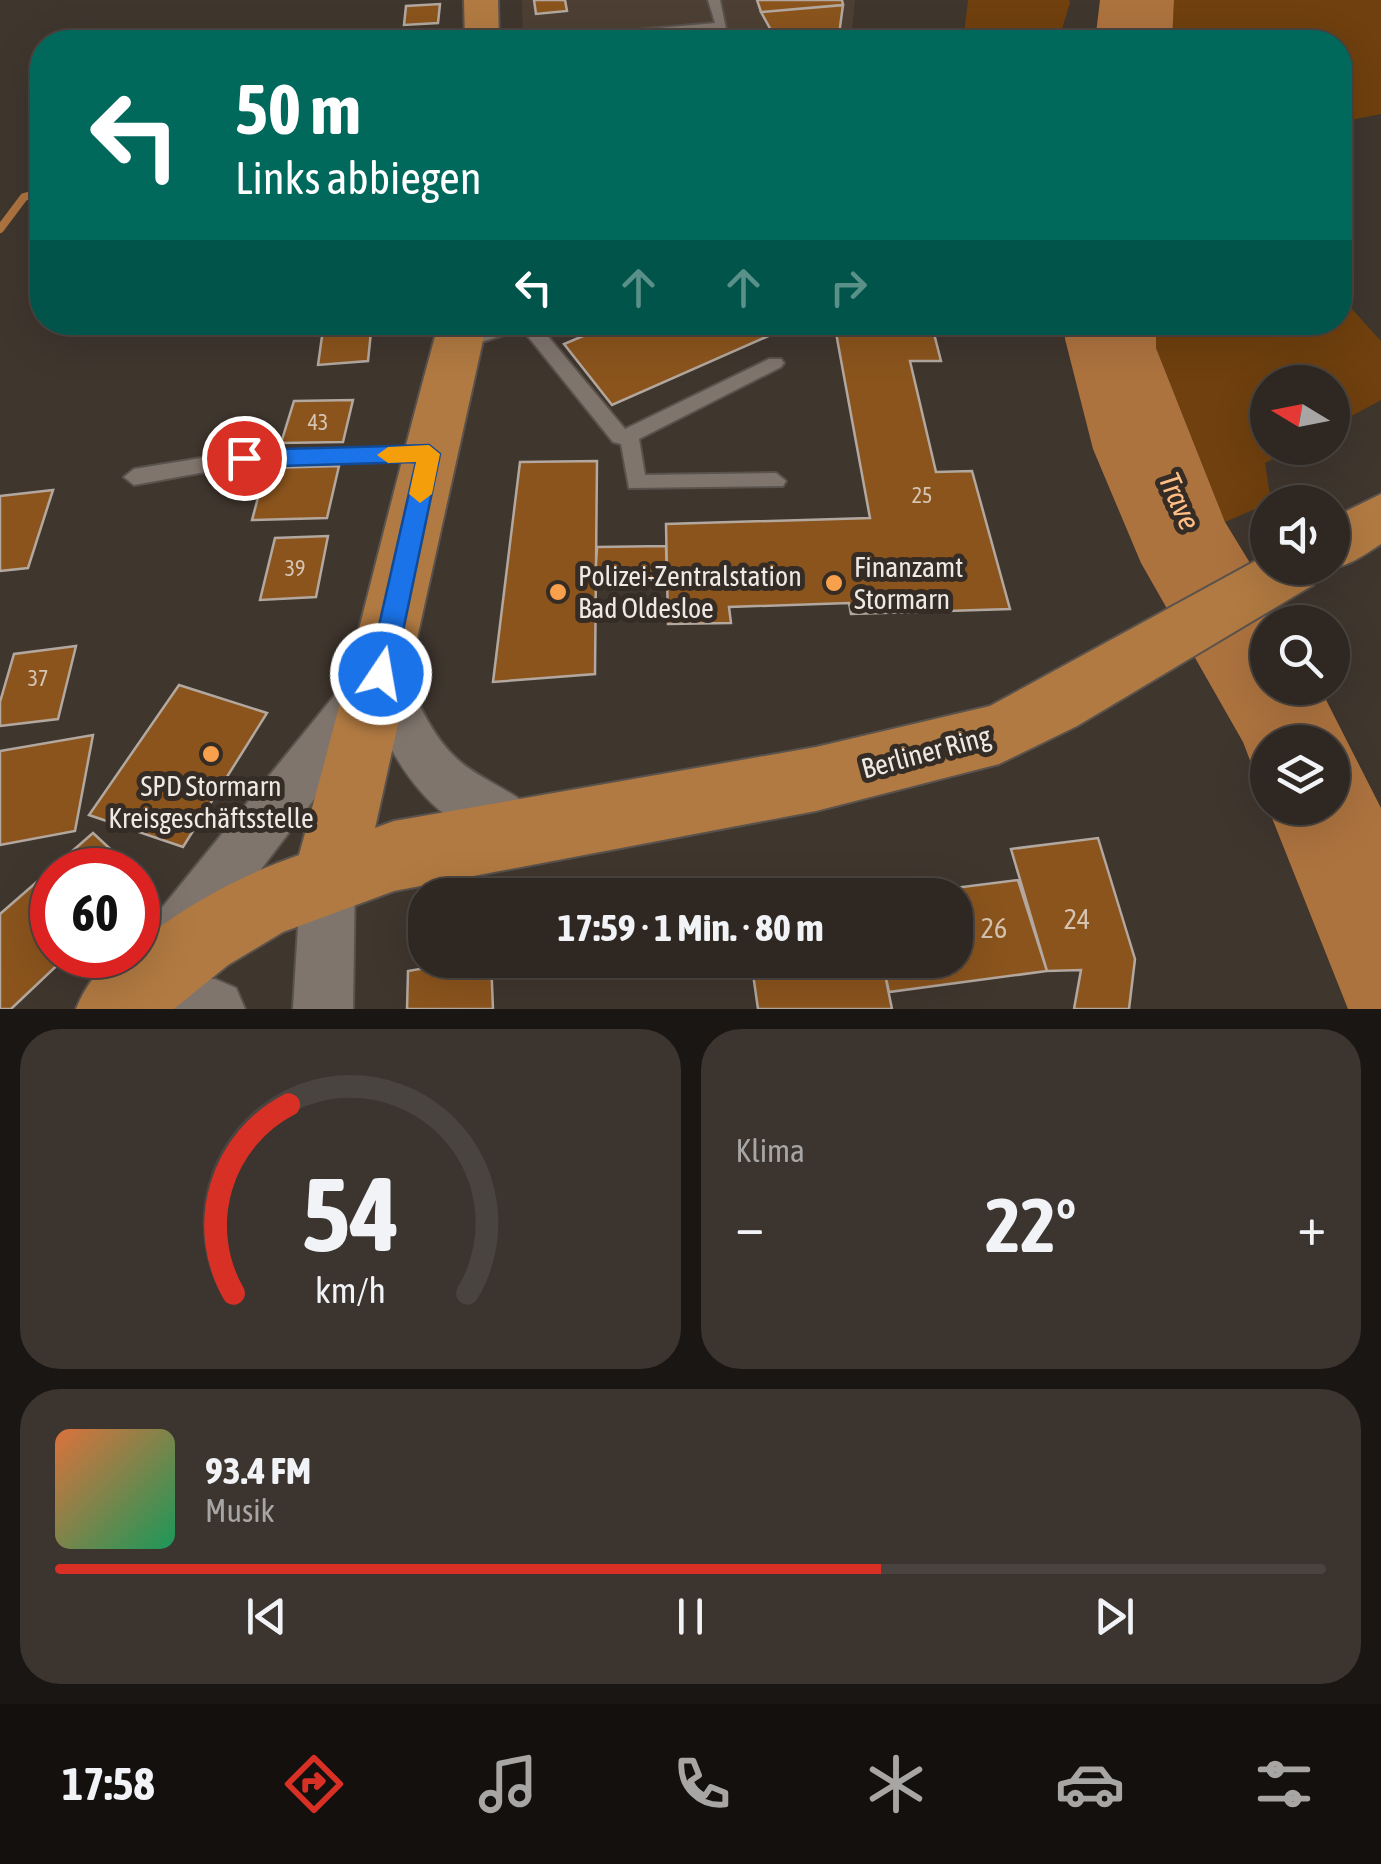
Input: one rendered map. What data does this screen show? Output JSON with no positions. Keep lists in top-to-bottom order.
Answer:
{
  "streets": {
    "main road": ["Berliner Ring"]
  },
  "water": ["Trave"],
  "places": ["Finanzamt Stormarn", "Polizei-Zentralstation Bad Oldesloe", "SPD Stormarn Kreisgeschäftsstelle"],
  "house_numbers": [
    "43",
    "25",
    "39",
    "37",
    "24",
    "26"
  ],
  "north": "left",
  "page": {
    "turn": ["50 m", "Links abbiegen"],
    "limit": "60",
    "trip": "17:59 · 1 Min. · 80 m",
    "tile": "Klima",
    "heat": ["−", "22°", "+"],
    "song": ["93.4 FM", "Musik"],
    "tabs": "17:58",
    "gauge": ["54", "km/h"]
  }
}
